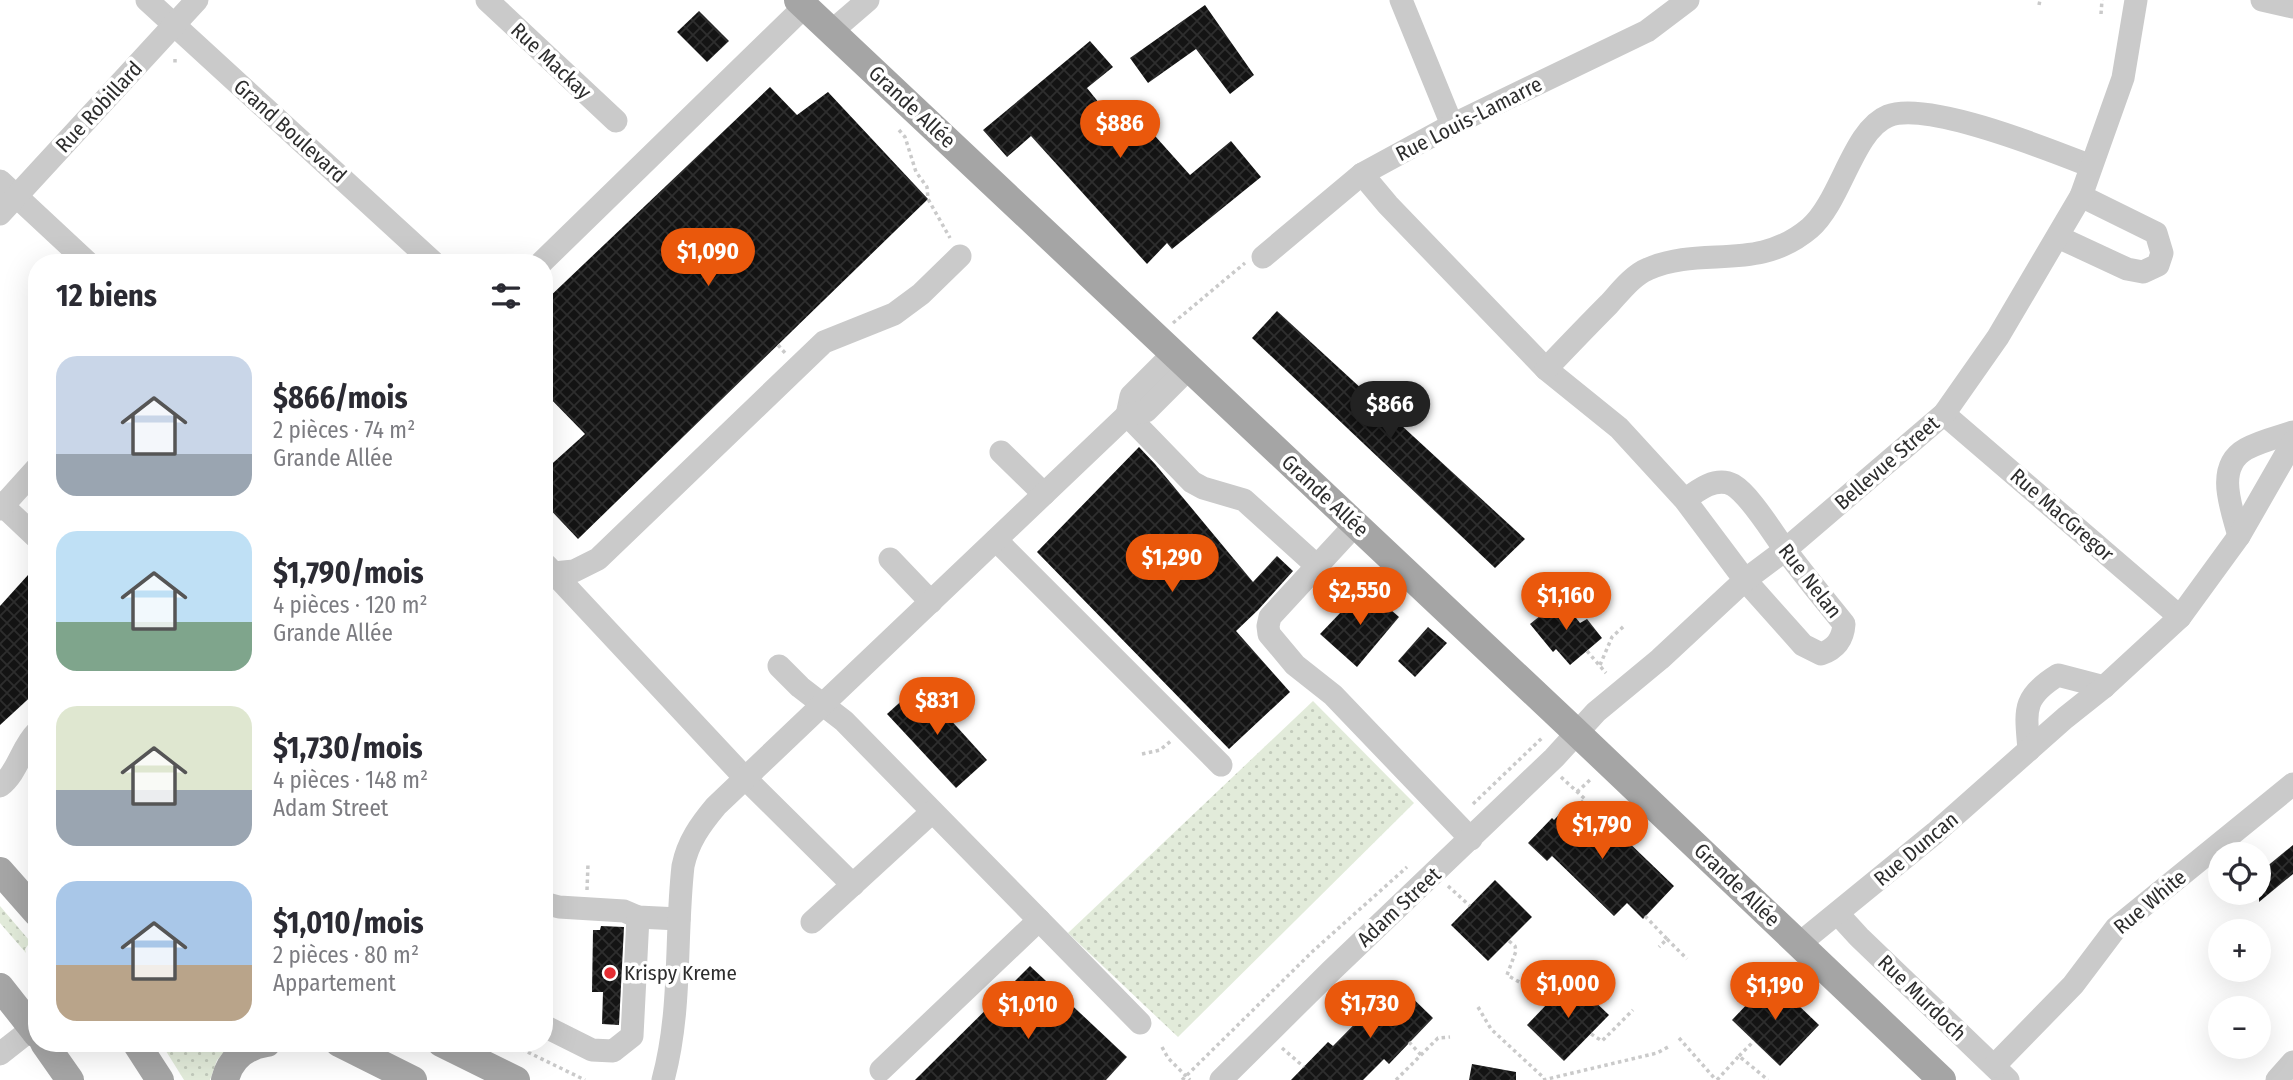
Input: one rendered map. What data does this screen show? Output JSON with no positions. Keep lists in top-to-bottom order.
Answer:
{
  "streets": {
    "main road": ["Grande Allée"],
    "street": [
      "Rue Mackay",
      "Rue Robillard",
      "Rue Louis-Lamarre",
      "Grand Boulevard",
      "Bellevue Street",
      "Rue MacGregor",
      "Rue Nelan",
      "Rue Duncan",
      "Rue White",
      "Adam Street",
      "Rue Murdoch"
    ]
  },
  "crossings": [
    ["Rue Robillard", "Grand Boulevard"],
    ["Grande Allée", "Bellevue Street"],
    ["Grande Allée", "Rue Duncan"],
    ["Grande Allée", "Adam Street"],
    ["Rue Louis-Lamarre", "Rue Nelan"],
    ["Bellevue Street", "Rue MacGregor"],
    ["Bellevue Street", "Rue Nelan"],
    ["Bellevue Street", "Adam Street"],
    ["Rue MacGregor", "Rue Duncan"],
    ["Rue Duncan", "Rue Murdoch"],
    ["Rue White", "Rue Murdoch"]
  ],
  "places": ["Krispy Kreme"],
  "page": {
    "price": [
      "$886",
      "$1,090",
      "$866",
      "$1,290",
      "$2,550",
      "$1,160",
      "$831",
      "$1,790",
      "$1,000",
      "$1,190",
      "$1,730",
      "$1,010"
    ],
    "heading": "12 biens",
    "list": [
      {
        "name": "$866/mois",
        "note": "2 pièces · 74 m² · Grande Allée"
      },
      {
        "name": "$1,790/mois",
        "note": "4 pièces · 120 m² · Grande Allée"
      },
      {
        "name": "$1,730/mois",
        "note": "4 pièces · 148 m² · Adam Street"
      },
      {
        "name": "$1,010/mois",
        "note": "2 pièces · 80 m² · Appartement"
      }
    ],
    "map_buttons": ["+", "−"]
  }
}
